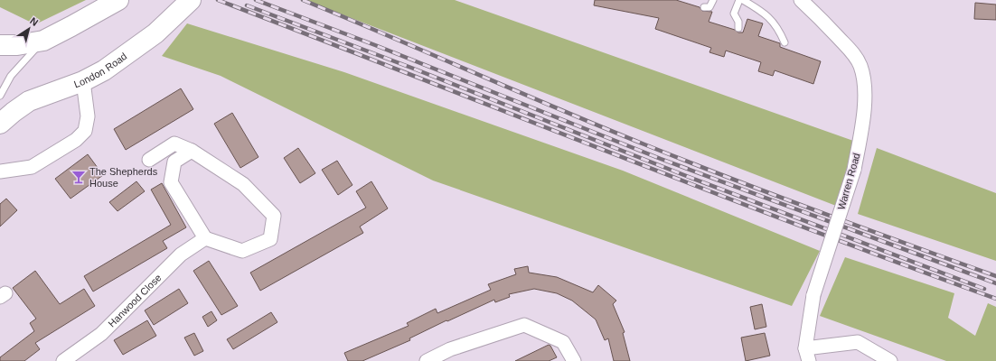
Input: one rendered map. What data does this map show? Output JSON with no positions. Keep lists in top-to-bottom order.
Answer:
{
  "streets": {
    "main road": ["London Road"],
    "street": ["Warren Road", "Hanwood Close"]
  },
  "places": {
    "bar": ["The Shepherds House"]
  },
  "north": "top right"
}
